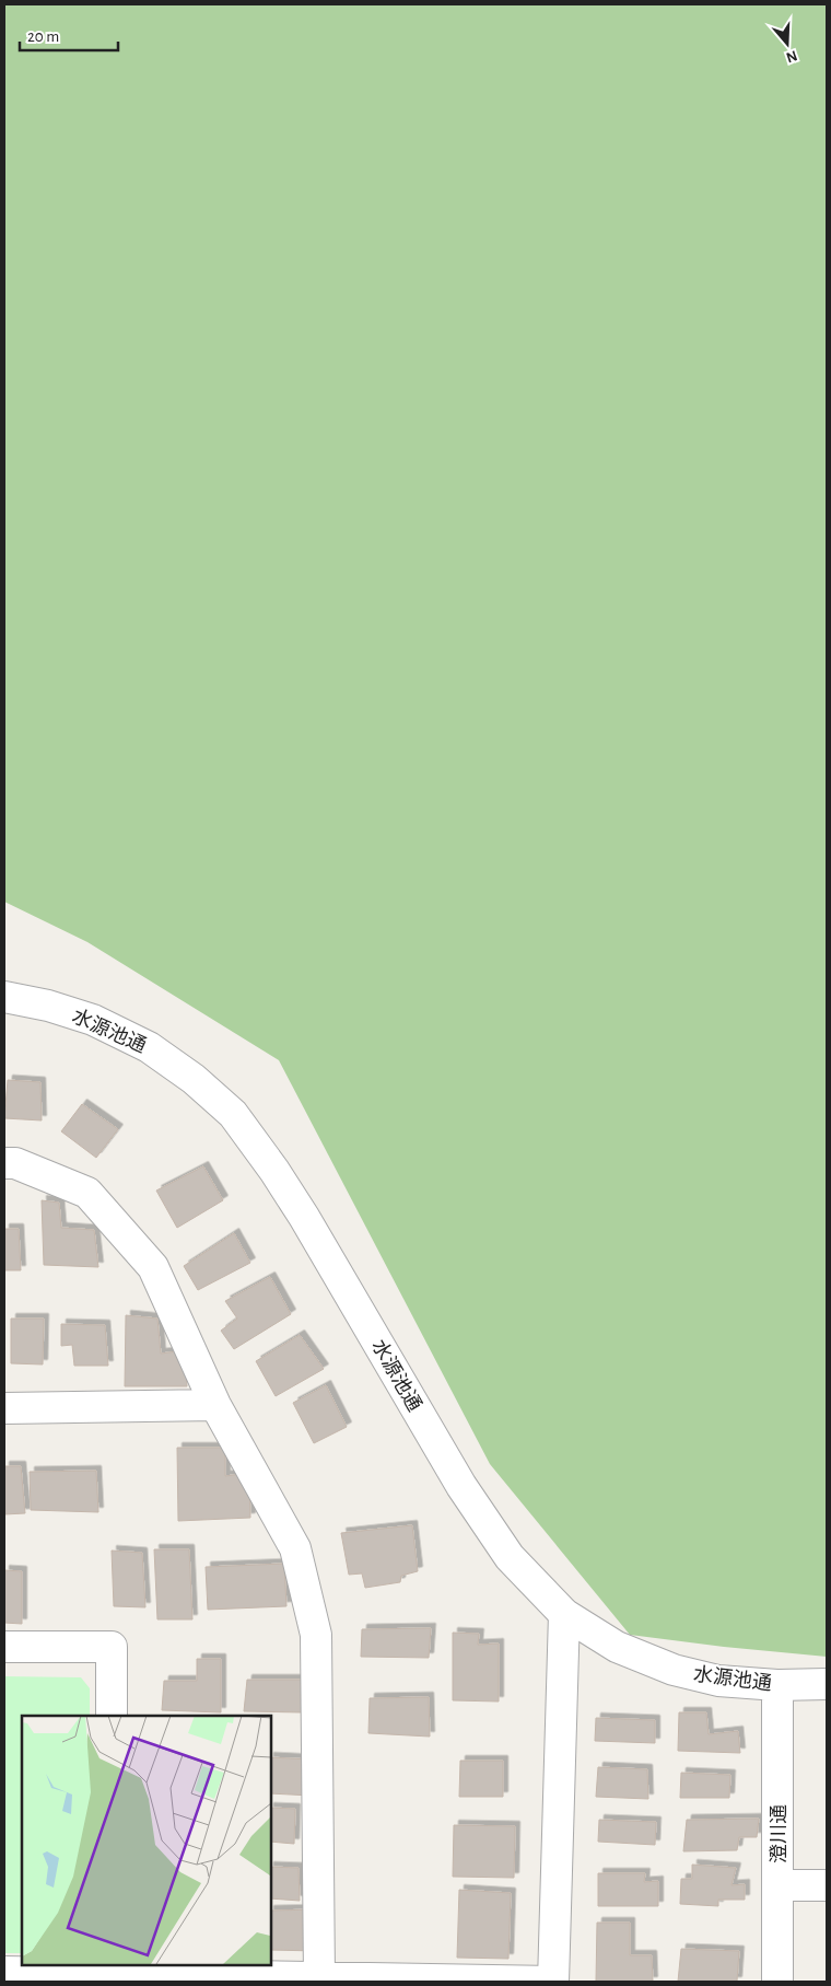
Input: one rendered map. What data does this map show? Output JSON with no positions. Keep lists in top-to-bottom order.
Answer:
{
  "streets": {
    "street": ["水源池通", "澄川通"]
  },
  "crossings": [
    ["水源池通", "澄川通"]
  ],
  "scale_bar": "20 m",
  "north": "bottom"
}
